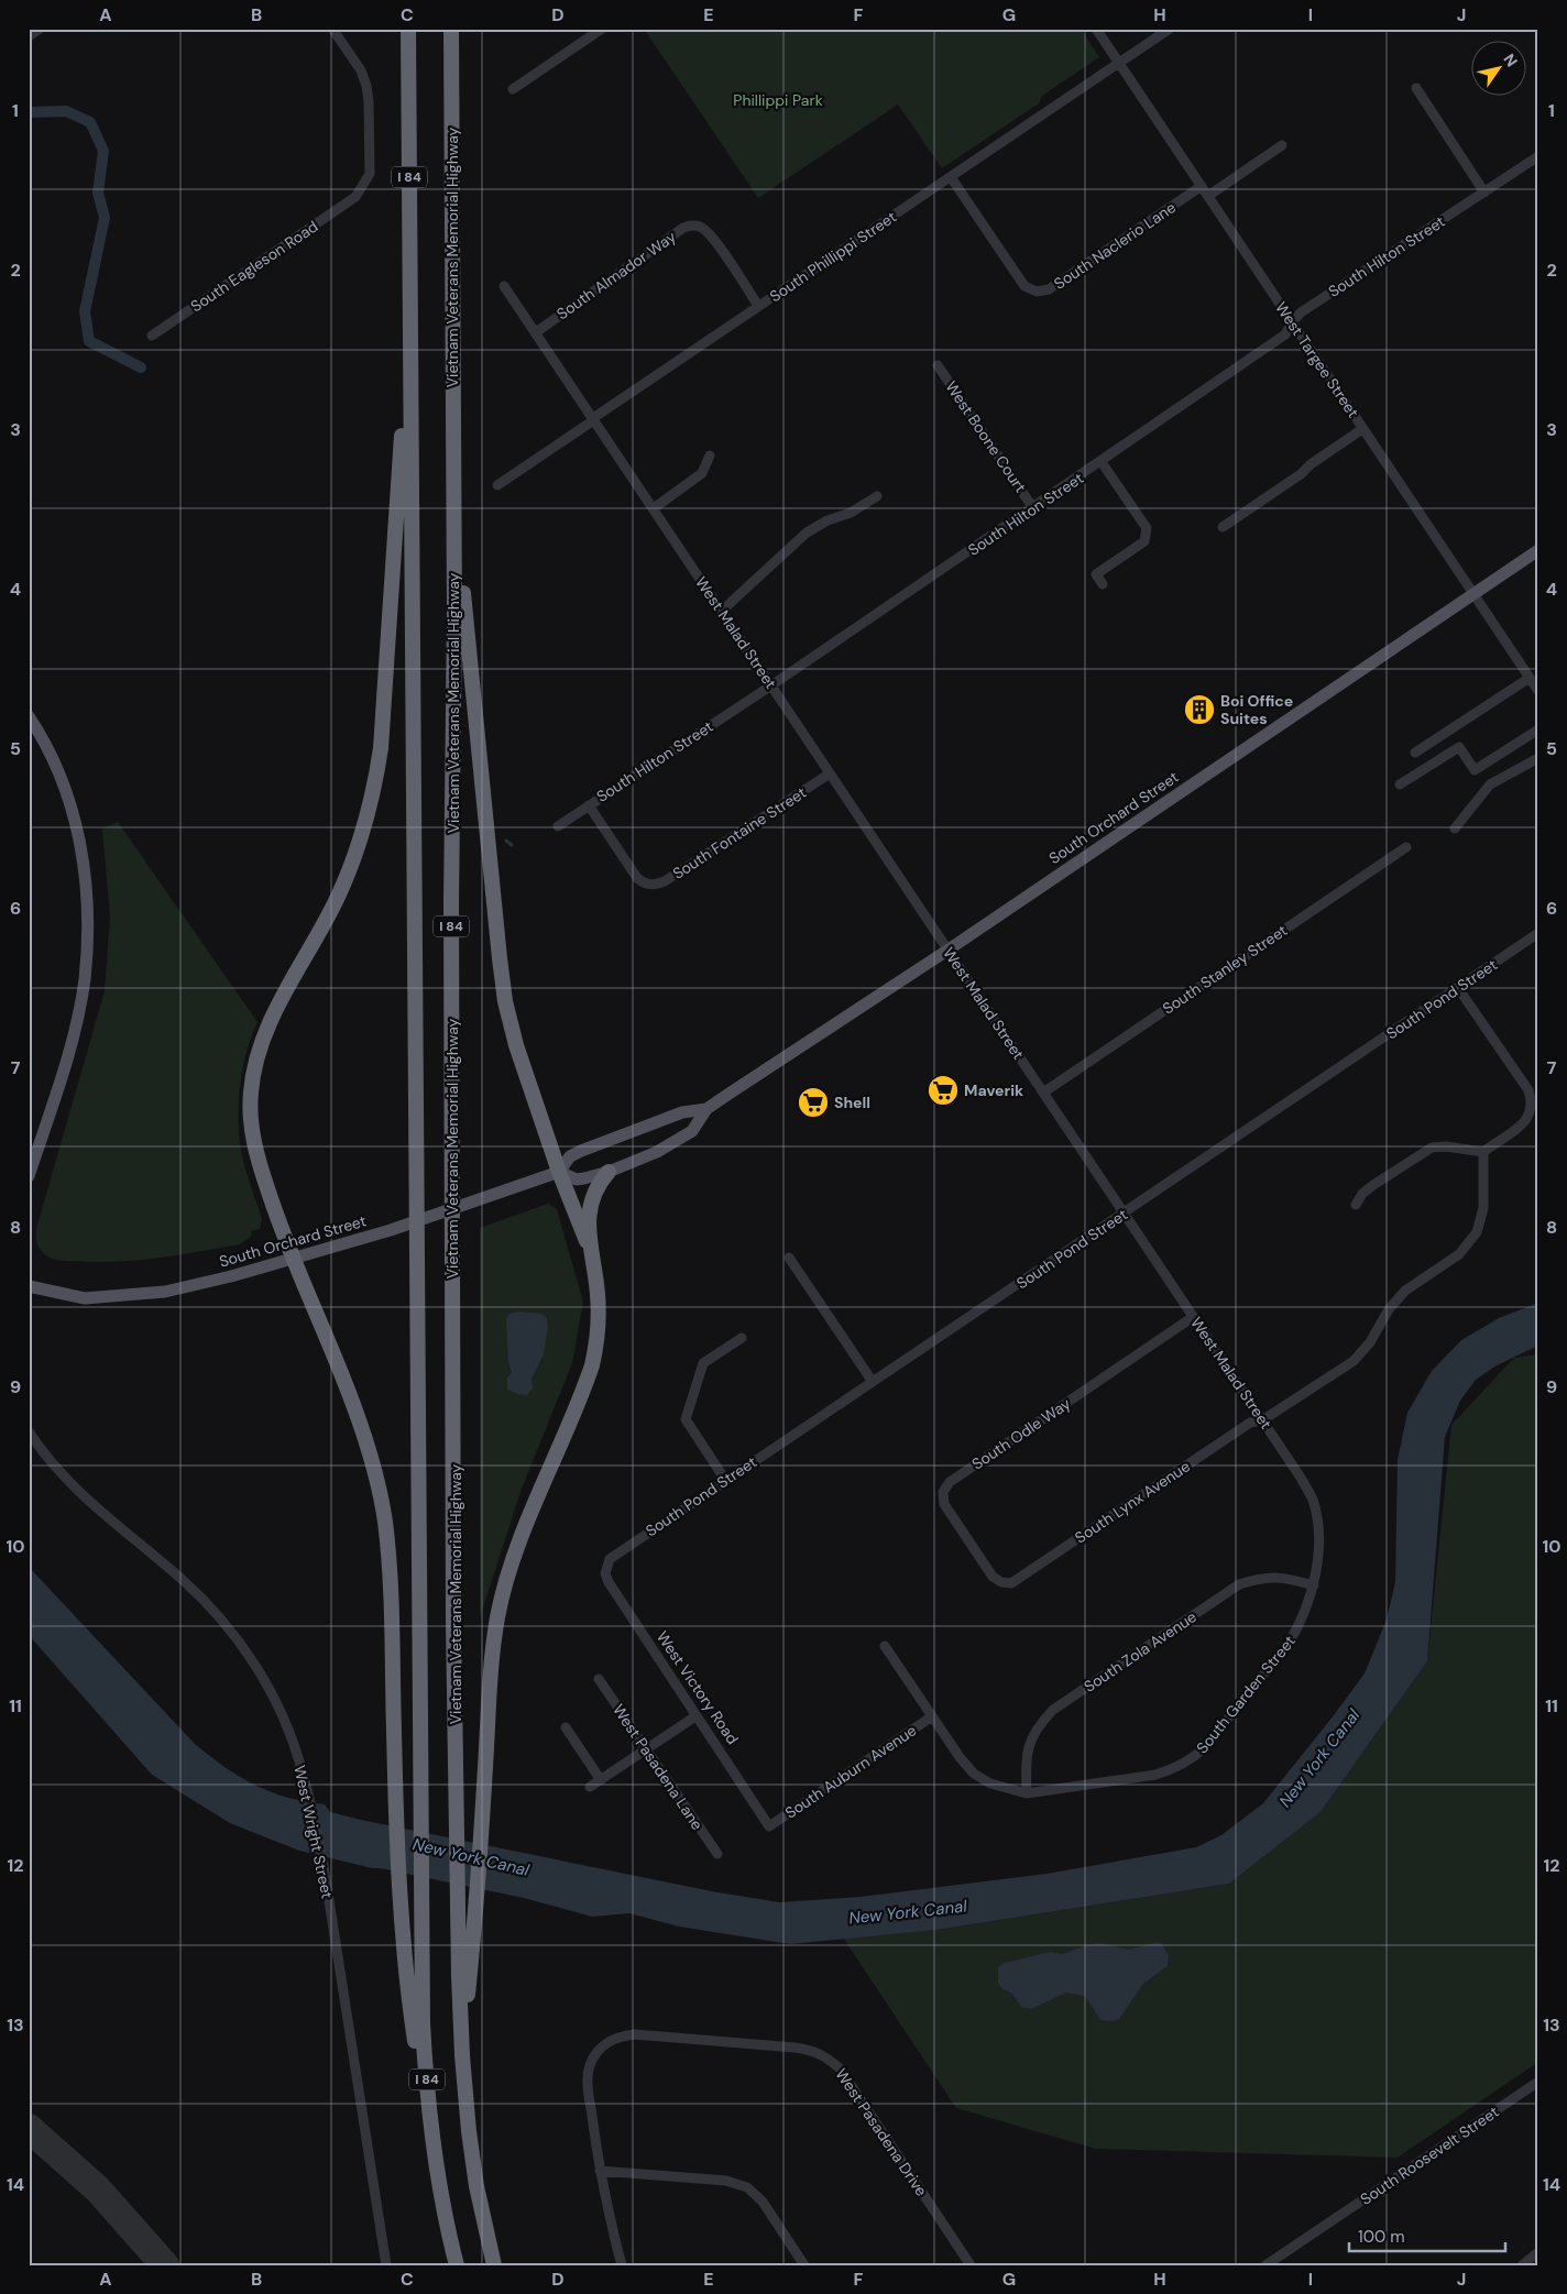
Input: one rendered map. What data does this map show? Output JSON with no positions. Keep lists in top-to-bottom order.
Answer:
{
  "streets": {
    "highway": ["I 84", "Vietnam Veterans Memorial Highway"],
    "main road": ["South Orchard Street"],
    "street": [
      "South Naclerio Lane",
      "South Phillippi Street",
      "South Hilton Street",
      "South Eagleson Road",
      "South Almador Way",
      "West Targee Street",
      "West Boone Court",
      "West Malad Street",
      "South Fontaine Street",
      "South Stanley Street",
      "South Pond Street",
      "South Odle Way",
      "South Lynx Avenue",
      "South Zola Avenue",
      "West Victory Road",
      "South Garden Street",
      "West Pasadena Lane",
      "South Auburn Avenue",
      "West Wright Street",
      "West Pasadena Drive",
      "South Roosevelt Street"
    ]
  },
  "crossings": [
    ["South Naclerio Lane", "South Phillippi Street"],
    ["South Naclerio Lane", "West Targee Street"],
    ["South Phillippi Street", "South Almador Way"],
    ["South Phillippi Street", "West Targee Street"],
    ["South Phillippi Street", "West Malad Street"],
    ["South Hilton Street", "West Targee Street"],
    ["South Hilton Street", "West Boone Court"],
    ["South Hilton Street", "West Malad Street"],
    ["South Hilton Street", "South Fontaine Street"],
    ["South Almador Way", "West Malad Street"],
    ["West Targee Street", "South Orchard Street"],
    ["West Malad Street", "South Orchard Street"],
    ["West Malad Street", "South Fontaine Street"],
    ["West Malad Street", "South Stanley Street"],
    ["West Malad Street", "South Pond Street"],
    ["West Malad Street", "South Odle Way"],
    ["West Malad Street", "South Lynx Avenue"],
    ["West Malad Street", "South Garden Street"],
    ["South Pond Street", "West Victory Road"],
    ["South Odle Way", "South Lynx Avenue"],
    ["South Zola Avenue", "South Garden Street"],
    ["West Victory Road", "South Auburn Avenue"],
    ["South Garden Street", "South Auburn Avenue"]
  ],
  "water": ["New York Canal"],
  "parks": ["Phillippi Park"],
  "places": {
    "building": ["Boi Office Suites"],
    "supermarket": ["Maverik", "Shell"]
  },
  "scale_bar": "100 m",
  "north": "top right",
  "grid": {
    "columns": [
      "A",
      "B",
      "C",
      "D",
      "E",
      "F",
      "G",
      "H",
      "I",
      "J"
    ],
    "rows": [
      "1",
      "2",
      "3",
      "4",
      "5",
      "6",
      "7",
      "8",
      "9",
      "10",
      "11",
      "12",
      "13",
      "14"
    ]
  }
}
